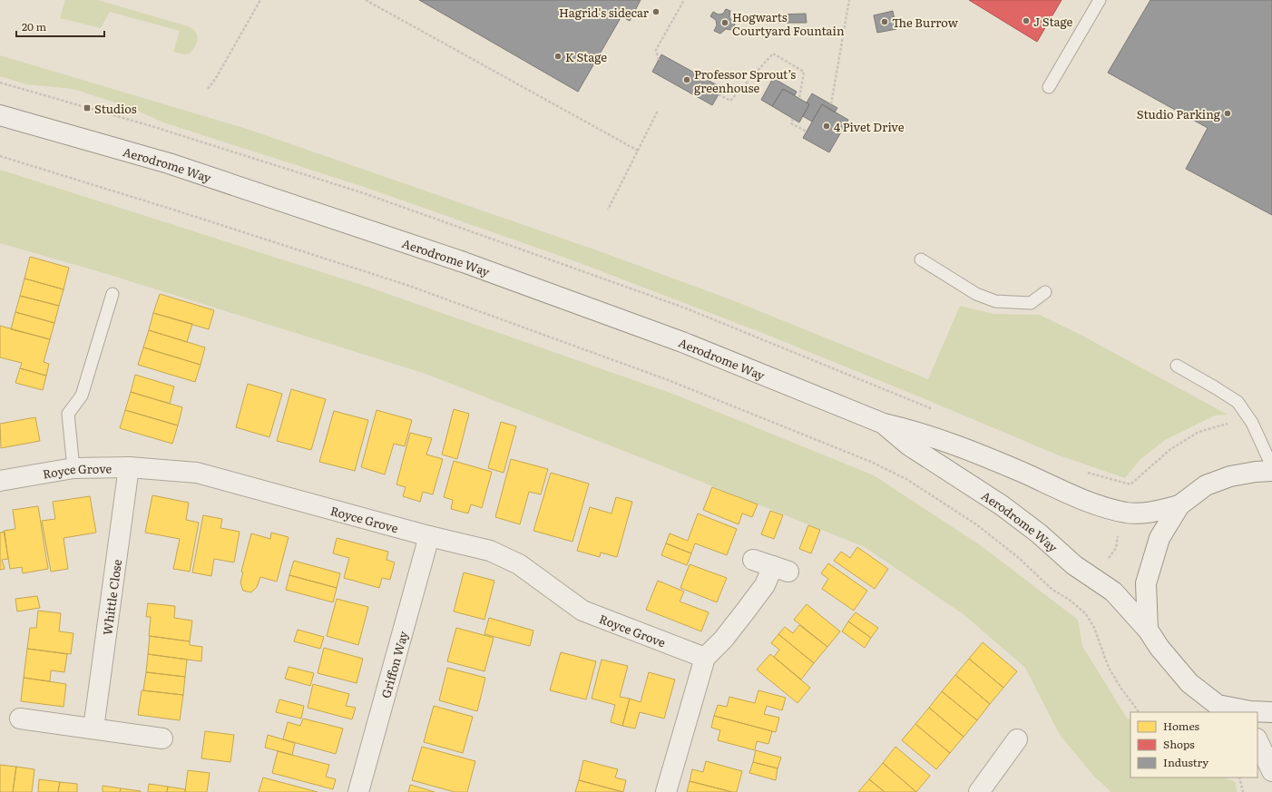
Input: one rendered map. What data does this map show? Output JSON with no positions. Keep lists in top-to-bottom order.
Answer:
{
  "streets": {
    "street": [
      "Aerodrome Way",
      "Royce Grove",
      "Whittle Close",
      "Griffon Way"
    ]
  },
  "crossings": [
    ["Royce Grove", "Whittle Close"],
    ["Royce Grove", "Griffon Way"]
  ],
  "places": {
    "other": [
      "Hagrid's sidecar",
      "J Stage",
      "The Burrow",
      "Hogwarts Courtyard Fountain",
      "K Stage",
      "Professor Sprout’s greenhouse",
      "Studio Parking",
      "4 Pivet Drive"
    ],
    "transit": ["Studios"]
  },
  "legend": ["Homes", "Shops", "Industry"],
  "scale_bar": "20 m"
}
